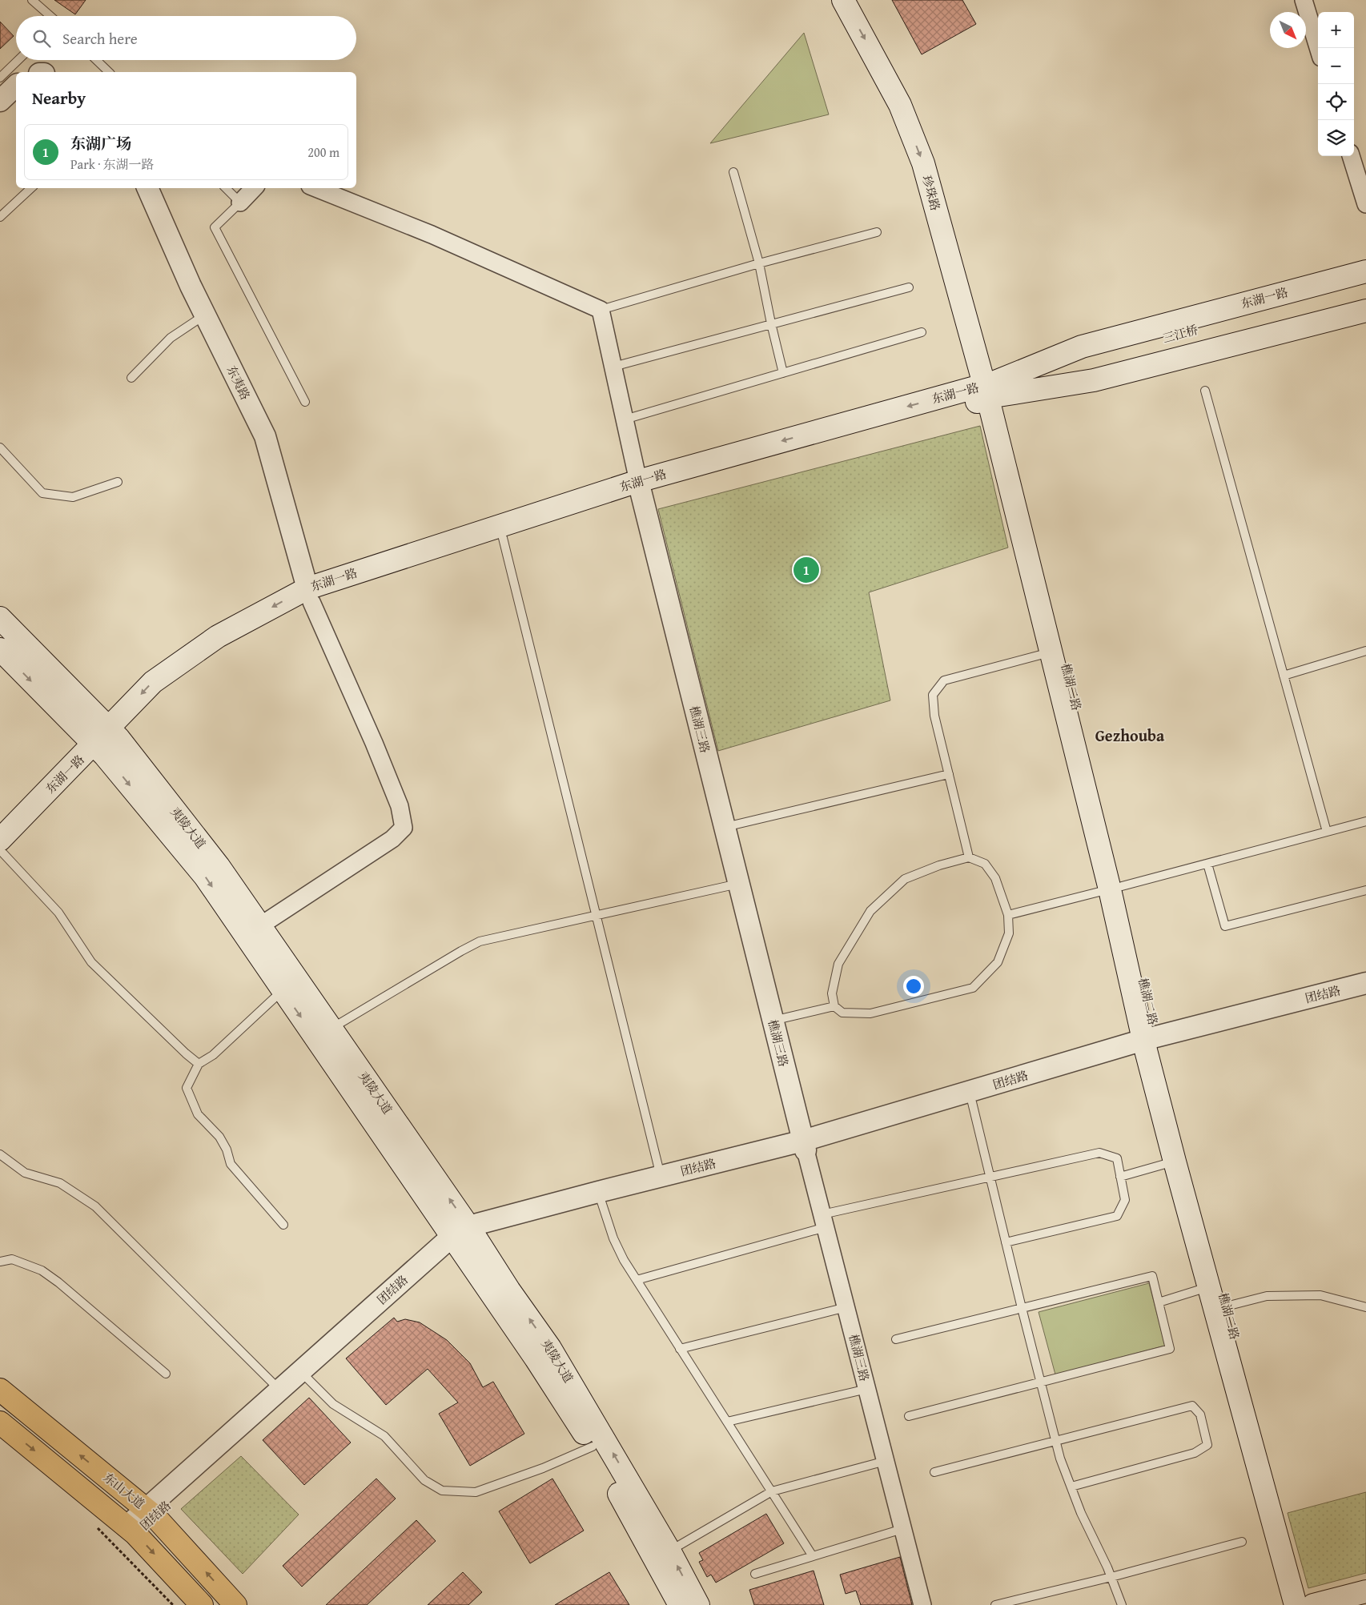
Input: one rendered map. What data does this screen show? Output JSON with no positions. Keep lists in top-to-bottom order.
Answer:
{
  "streets": {
    "main road": [
      "珍珠路",
      "东湖一路",
      "三江桥",
      "樵湖二路",
      "夷陵大道",
      "东山大道"
    ],
    "street": ["东夷路", "樵湖三路", "团结路"]
  },
  "crossings": [
    ["珍珠路", "东湖一路"],
    ["珍珠路", "三江桥"],
    ["珍珠路", "樵湖二路"],
    ["东湖一路", "三江桥"],
    ["东湖一路", "东夷路"],
    ["东湖一路", "樵湖二路"],
    ["东湖一路", "樵湖三路"],
    ["三江桥", "樵湖二路"],
    ["樵湖二路", "团结路"],
    ["樵湖三路", "团结路"],
    ["夷陵大道", "团结路"],
    ["团结路", "东山大道"]
  ],
  "districts": ["Gezhouba"],
  "north": "bottom right",
  "page": {
    "map_buttons": ["+", "−"],
    "search": "Search here",
    "heading": "Nearby",
    "list": [
      {
        "mark": "1",
        "name": "东湖广场",
        "note": "Park · 东湖一路",
        "value": "200 m"
      }
    ],
    "pins": "1"
  }
}
